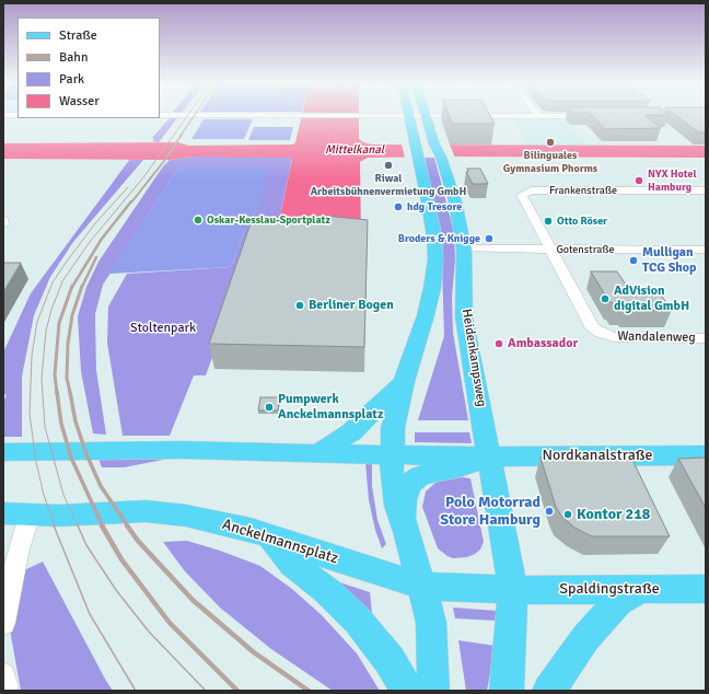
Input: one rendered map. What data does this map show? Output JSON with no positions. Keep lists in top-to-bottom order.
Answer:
{
  "streets": {
    "main road": [
      "Heidenkampsweg",
      "Nordkanalstraße",
      "Anckelmannsplatz",
      "Spaldingstraße"
    ],
    "street": ["Frankenstraße", "Gotenstraße", "Wandalenweg"]
  },
  "crossings": [
    ["Frankenstraße", "Gotenstraße"],
    ["Frankenstraße", "Wandalenweg"],
    ["Gotenstraße", "Wandalenweg"],
    ["Gotenstraße", "Heidenkampsweg"],
    ["Heidenkampsweg", "Nordkanalstraße"],
    ["Anckelmannsplatz", "Spaldingstraße"]
  ],
  "water": ["Mittelkanal"],
  "parks": ["Stoltenpark"],
  "places": [
    "Bilinguales Gymnasium Phorms",
    "Riwal Arbeitsbühnenvermietung GmbH",
    "NYX Hotel Hamburg",
    "hdg Tresore",
    "Oskar-Kesslau-Sportplatz",
    "Otto Röser",
    "Broders & Knigge",
    "Mulligan TCG Shop",
    "AdVision digital GmbH",
    "Berliner Bogen",
    "Ambassador",
    "Pumpwerk Anckelmannsplatz",
    "Polo Motorrad Store Hamburg",
    "Kontor 218"
  ],
  "legend": [
    "Straße",
    "Bahn",
    "Park",
    "Wasser"
  ]
}
